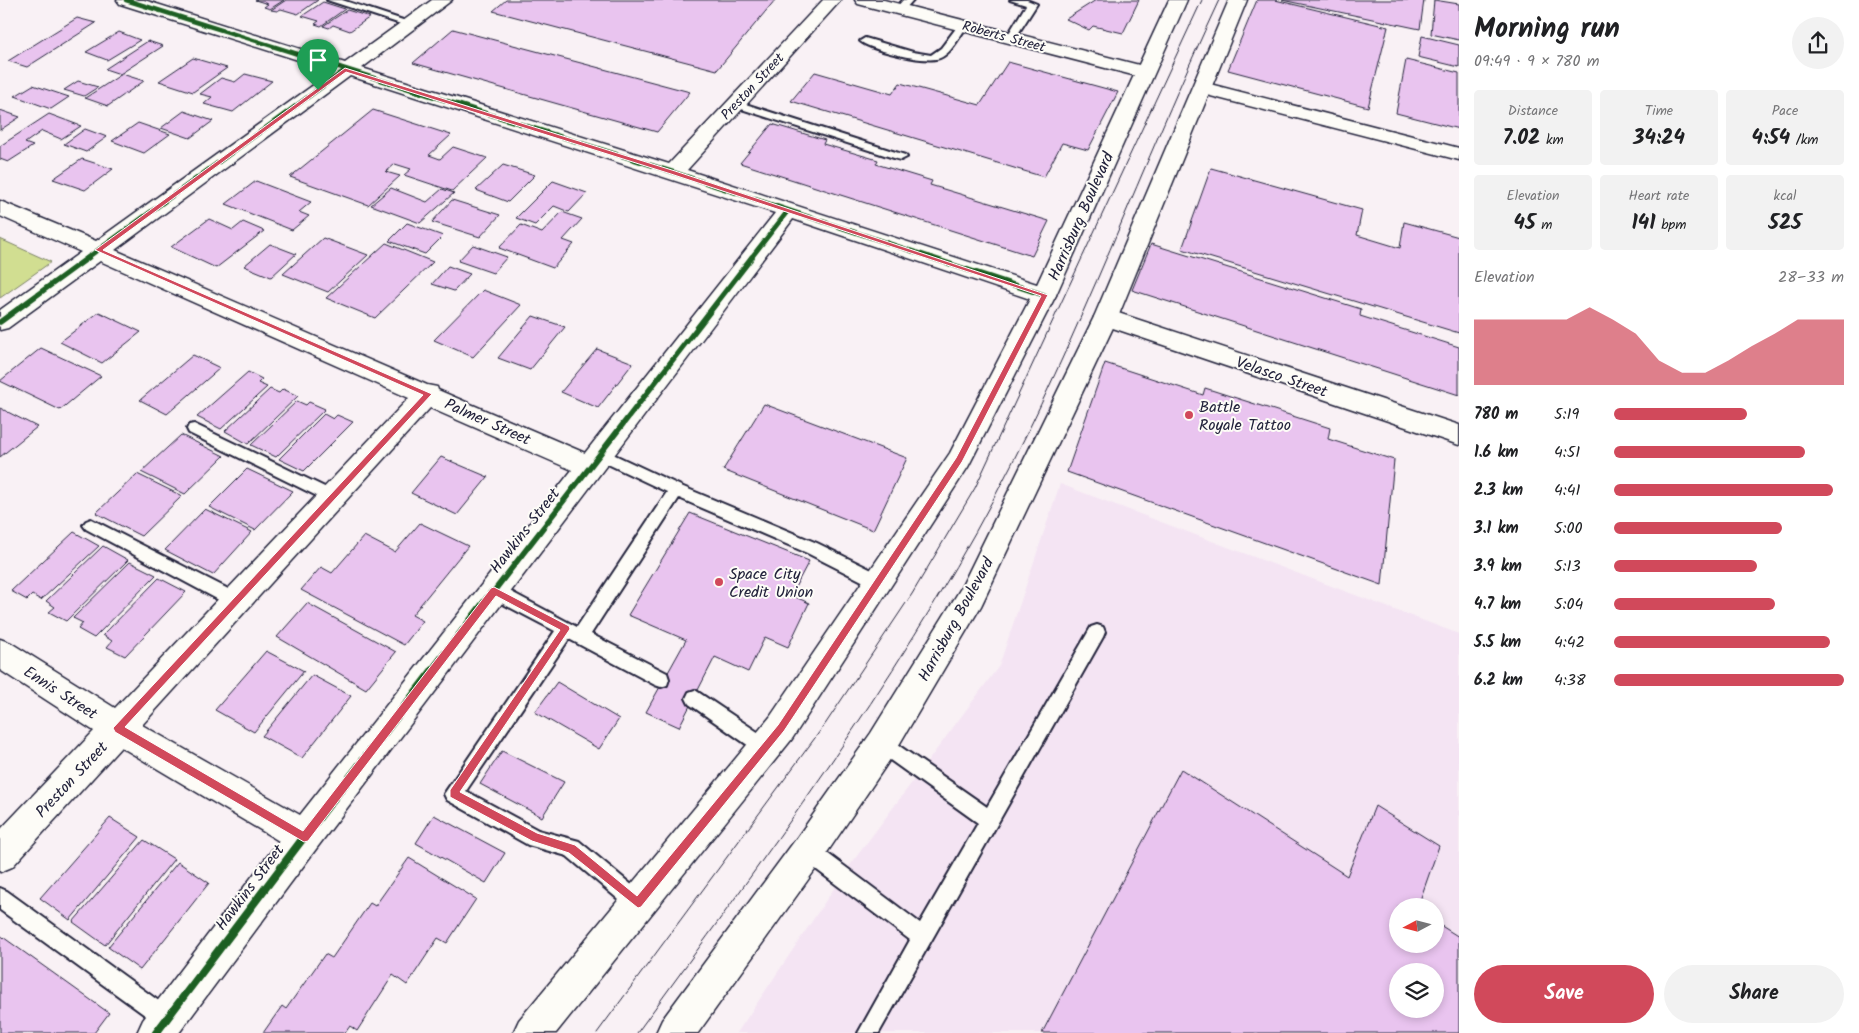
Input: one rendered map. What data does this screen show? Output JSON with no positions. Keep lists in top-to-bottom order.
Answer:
{
  "streets": {
    "street": [
      "Roberts Street",
      "Preston Street",
      "Harrisburg Boulevard",
      "Velasco Street",
      "Palmer Street",
      "Hawkins Street",
      "Ennis Street"
    ]
  },
  "crossings": [
    ["Roberts Street", "Harrisburg Boulevard"],
    ["Preston Street", "Palmer Street"],
    ["Preston Street", "Ennis Street"],
    ["Harrisburg Boulevard", "Velasco Street"],
    ["Palmer Street", "Hawkins Street"],
    ["Hawkins Street", "Ennis Street"]
  ],
  "places": ["Battle Royale Tattoo", "Space City Credit Union"],
  "north": "left",
  "page": {
    "heading": ["Morning run", "09:49 · 9 × 780 m"],
    "stats": [
      ["Distance", "7.02 km"],
      ["Time", "34:24"],
      ["Pace", "4:54 /km"],
      ["Elevation", "45 m"],
      ["Heart rate", "141 bpm"],
      ["kcal", "525"]
    ],
    "chart": ["Elevation", "28–33 m"],
    "list": [
      {
        "name": "780 m",
        "note": "5:19"
      },
      {
        "name": "1.6 km",
        "note": "4:51"
      },
      {
        "name": "2.3 km",
        "note": "4:41"
      },
      {
        "name": "3.1 km",
        "note": "5:00"
      },
      {
        "name": "3.9 km",
        "note": "5:13"
      },
      {
        "name": "4.7 km",
        "note": "5:04"
      },
      {
        "name": "5.5 km",
        "note": "4:42"
      },
      {
        "name": "6.2 km",
        "note": "4:38"
      }
    ],
    "buttons": ["Save", "Share"]
  }
}
